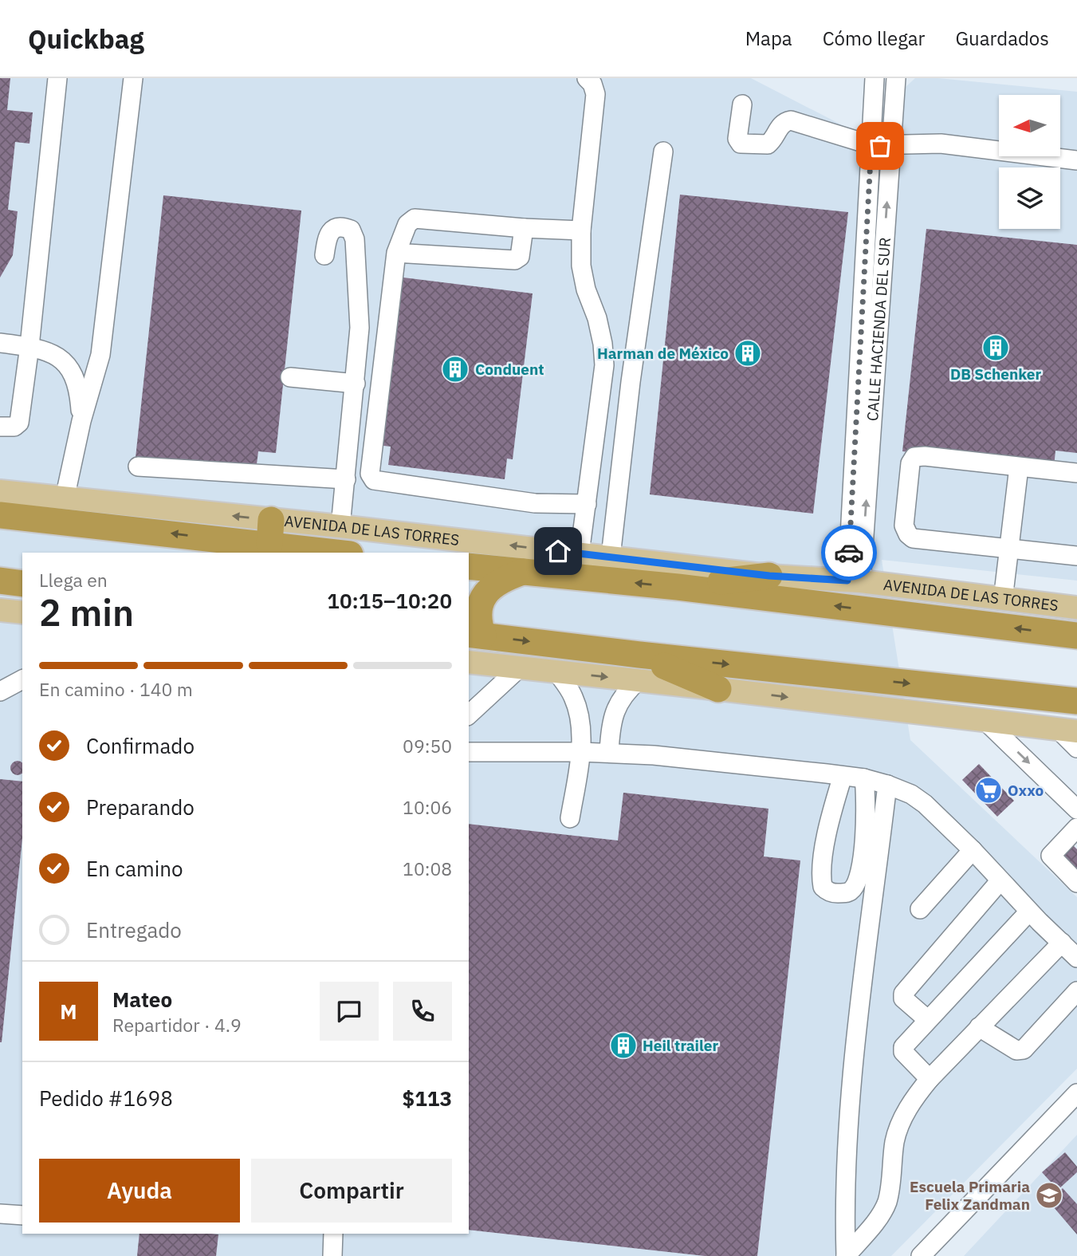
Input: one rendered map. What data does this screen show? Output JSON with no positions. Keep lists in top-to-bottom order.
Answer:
{
  "streets": {
    "highway": ["AVENIDA DE LAS TORRES"],
    "street": ["CALLE HACIENDA DEL SUR"]
  },
  "crossings": [
    ["CALLE HACIENDA DEL SUR", "AVENIDA DE LAS TORRES"]
  ],
  "places": {
    "building": [
      "DB Schenker",
      "Harman de México",
      "Conduent",
      "Heil trailer"
    ],
    "supermarket": ["Oxxo"],
    "school or university": ["Escuela Primaria Felix Zandman"]
  },
  "north": "left",
  "page": {
    "header": "Quickbag",
    "nav": ["Mapa", "Cómo llegar", "Guardados"],
    "heading": ["2 min", "Llega en", "10:15–10:20"],
    "panel": [
      "Mateo",
      "Repartidor · 4.9",
      "Pedido #1698",
      "$113"
    ],
    "bar": "En camino · 140 m",
    "list": [
      ["Confirmado", "09:50"],
      ["Preparando", "10:06"],
      ["En camino", "10:08"],
      "Entregado"
    ],
    "round": "M",
    "buttons": ["Ayuda", "Compartir"]
  }
}
